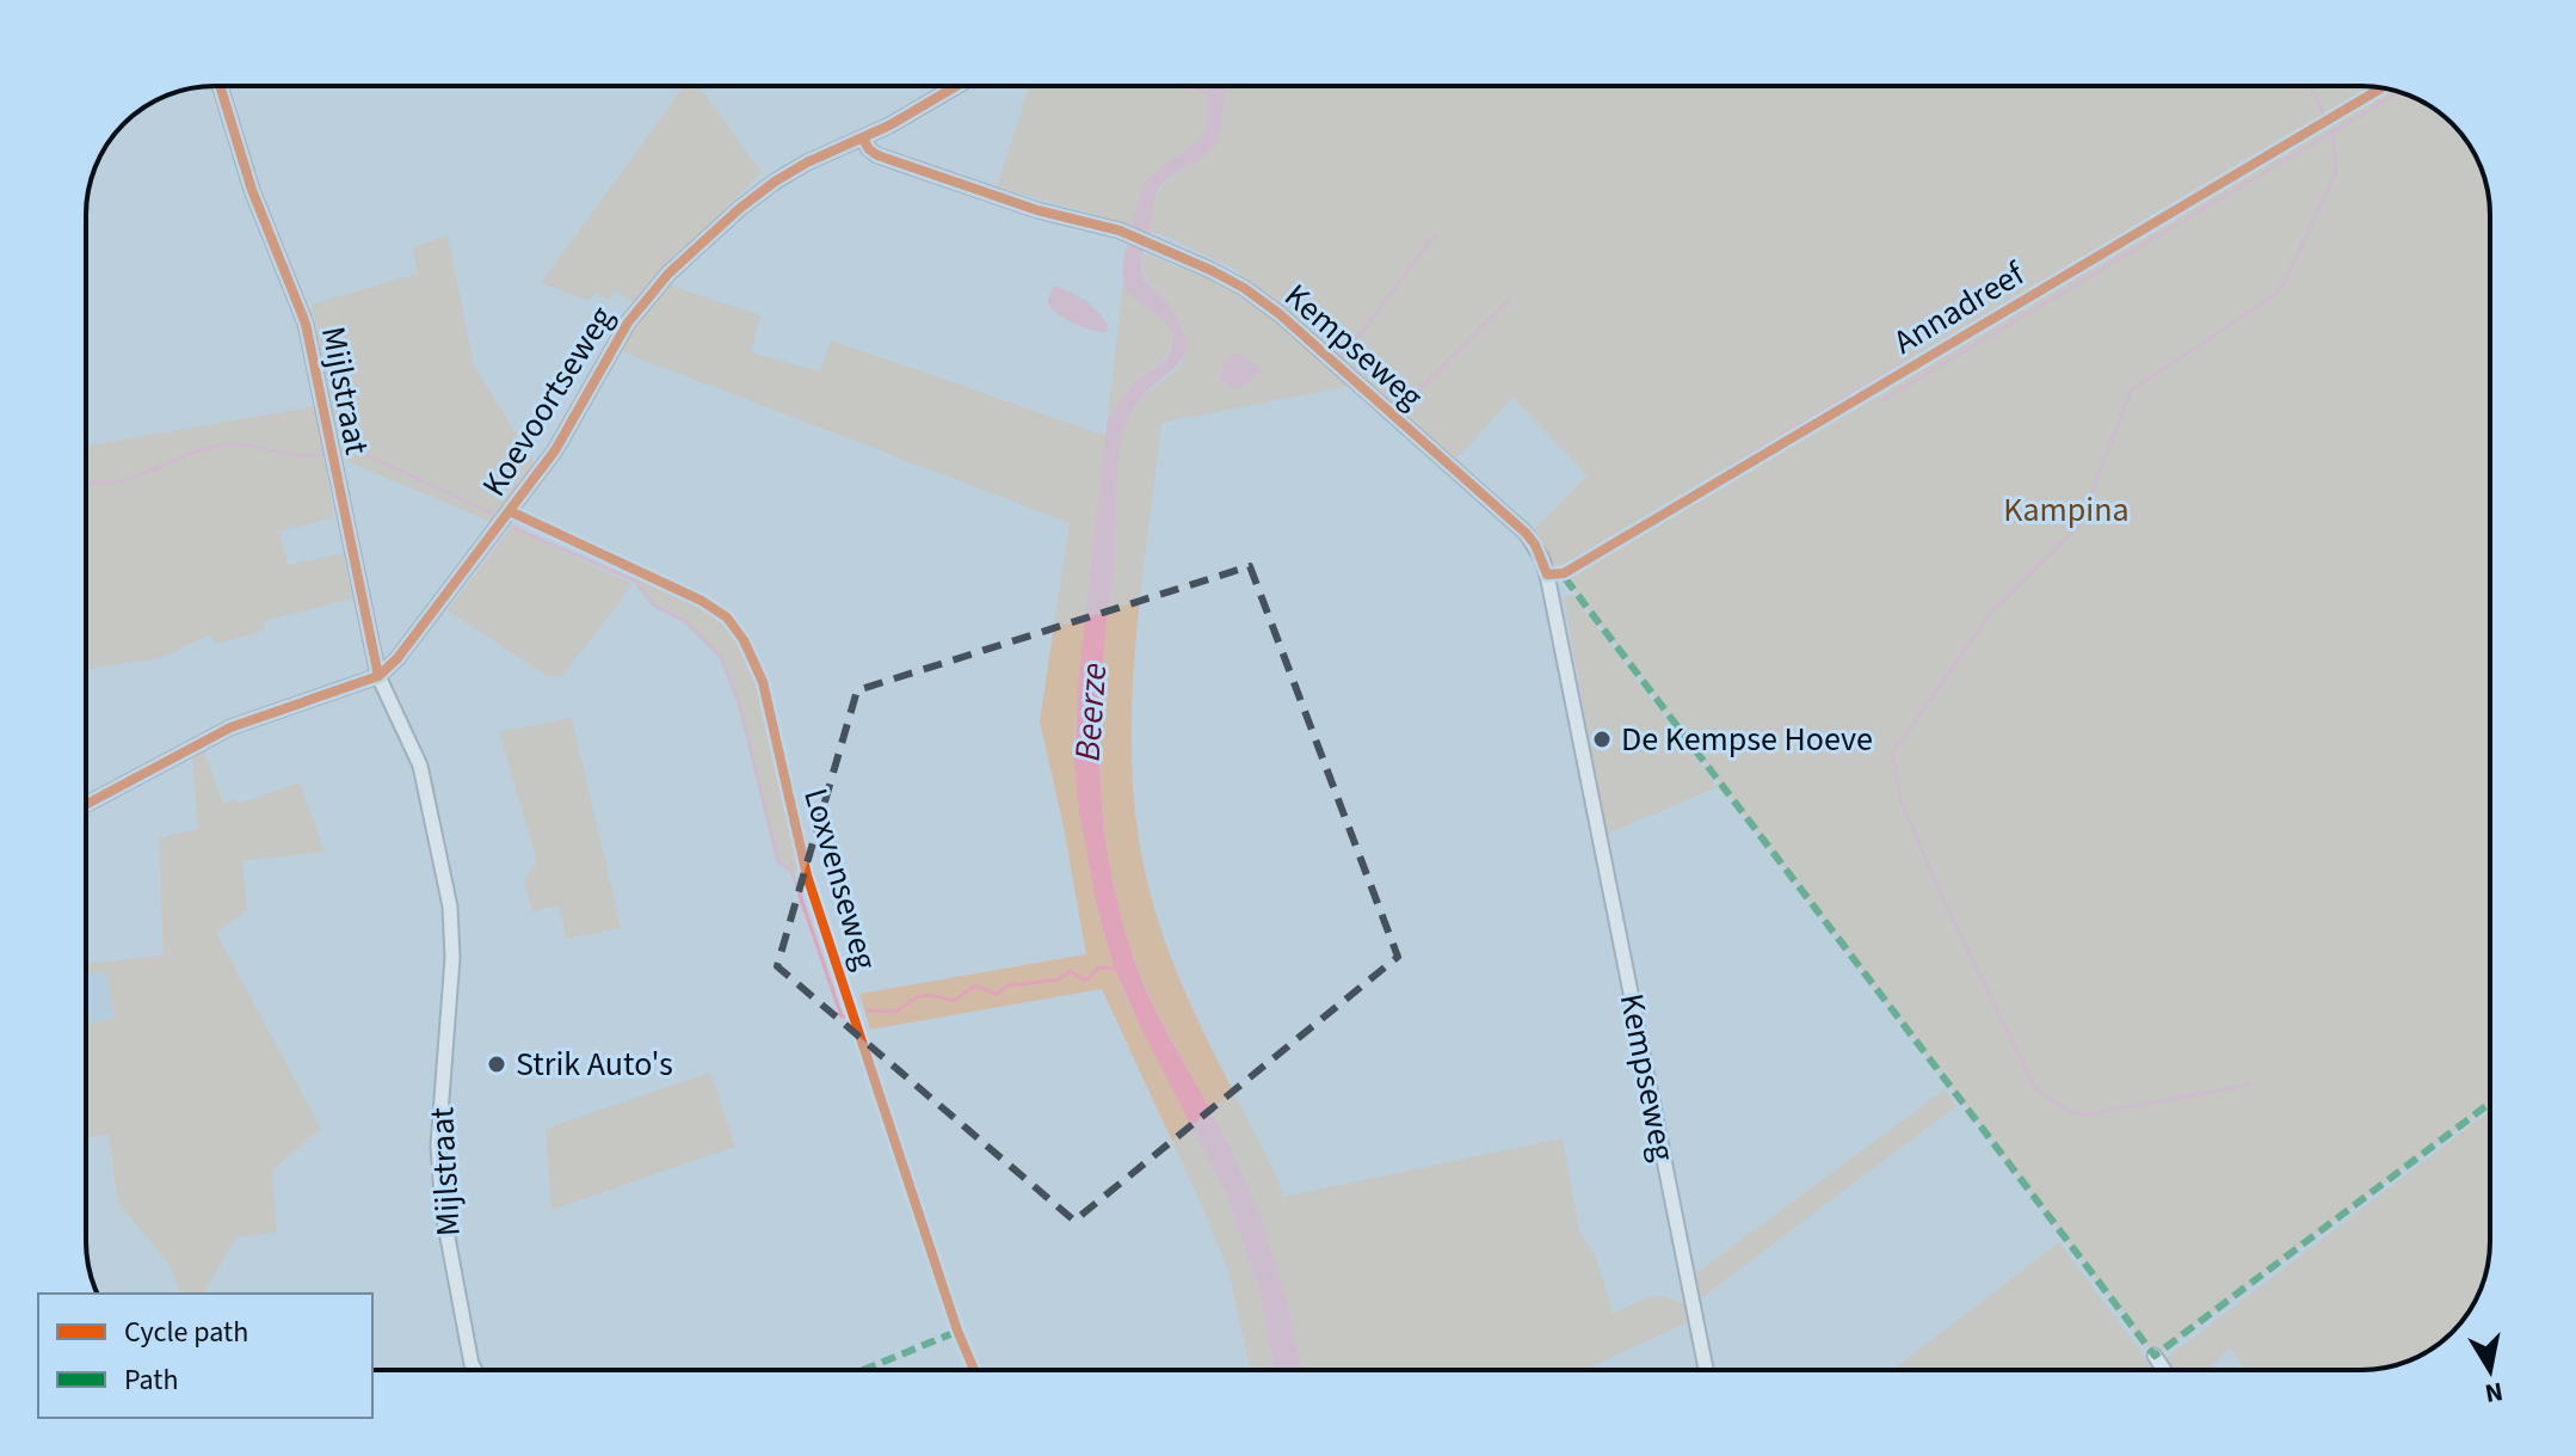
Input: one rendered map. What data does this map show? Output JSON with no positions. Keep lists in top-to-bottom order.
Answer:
{
  "streets": {
    "street": ["Kempseweg", "Mijlstraat", "Koevoortseweg"],
    "cycle path": ["Annadreef", "Loxvenseweg"]
  },
  "crossings": [
    ["Kempseweg", "Koevoortseweg"],
    ["Mijlstraat", "Koevoortseweg"]
  ],
  "water": ["Beerze"],
  "parks": ["Kampina"],
  "places": ["De Kempse Hoeve", "Strik Auto's"],
  "legend": ["Cycle path", "Path"],
  "north": "bottom"
}
